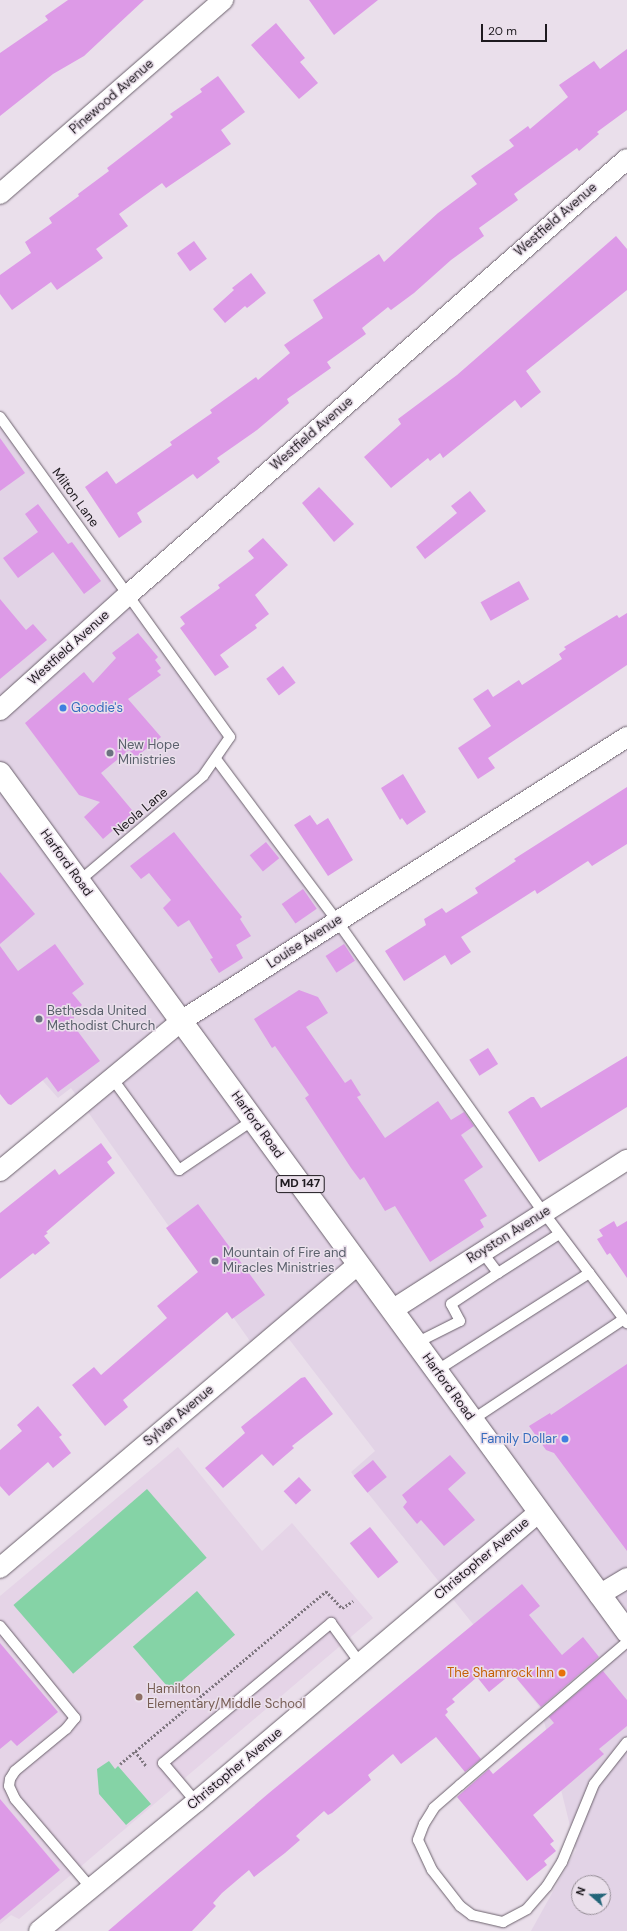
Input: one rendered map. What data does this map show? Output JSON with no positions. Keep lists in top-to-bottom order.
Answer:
{
  "streets": {
    "main road": ["Harford Road", "MD 147"],
    "street": [
      "Pinewood Avenue",
      "Westfield Avenue",
      "Louise Avenue",
      "Royston Avenue",
      "Sylvan Avenue",
      "Christopher Avenue"
    ],
    "lane": ["Milton Lane", "Neola Lane"]
  },
  "crossings": [
    ["Westfield Avenue", "Milton Lane"],
    ["Milton Lane", "Neola Lane"],
    ["Neola Lane", "Harford Road"],
    ["Harford Road", "Louise Avenue"],
    ["Harford Road", "Royston Avenue"],
    ["Harford Road", "Sylvan Avenue"],
    ["Harford Road", "Christopher Avenue"]
  ],
  "places": [
    "Goodie's",
    "New Hope Ministries",
    "Bethesda United Methodist Church",
    "Mountain of Fire and Miracles Ministries",
    "Family Dollar",
    "The Shamrock Inn",
    "Hamilton Elementary/Middle School"
  ],
  "scale_bar": "20 m",
  "north": "left"
}
